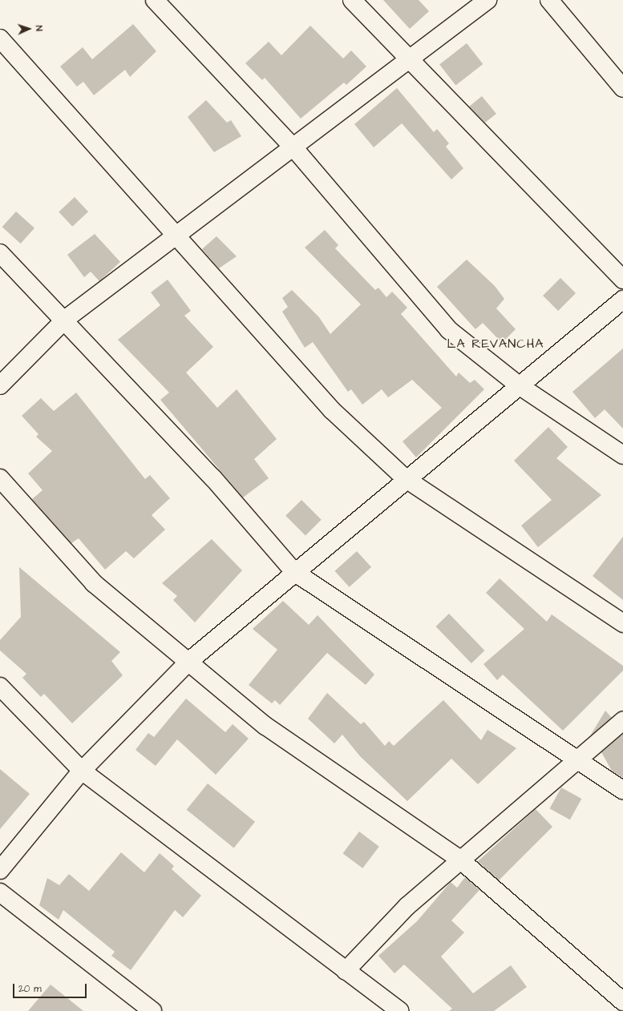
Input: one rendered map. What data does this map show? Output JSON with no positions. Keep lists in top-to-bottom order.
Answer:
{
  "districts": ["LA REVANCHA"],
  "scale_bar": "20 m",
  "north": "right"
}
